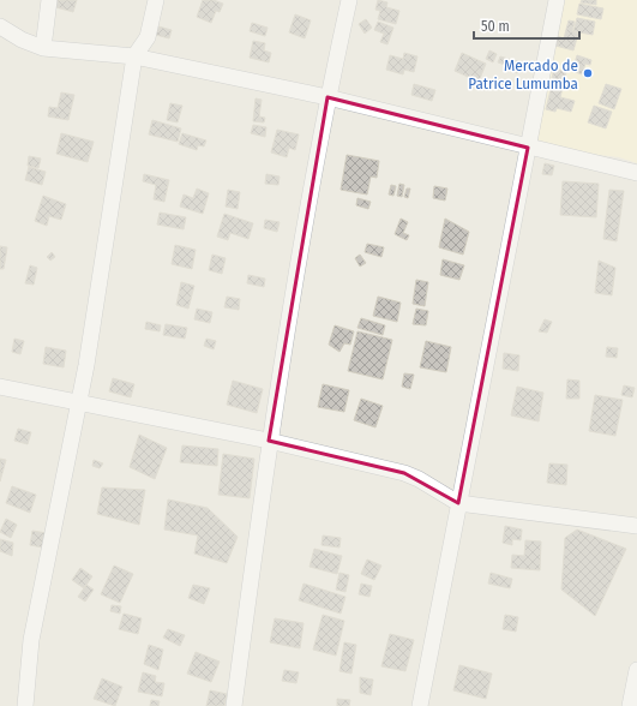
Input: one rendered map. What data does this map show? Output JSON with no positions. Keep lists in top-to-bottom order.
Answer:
{
  "places": ["Mercado de Patrice Lumumba"],
  "scale_bar": "50 m"
}
